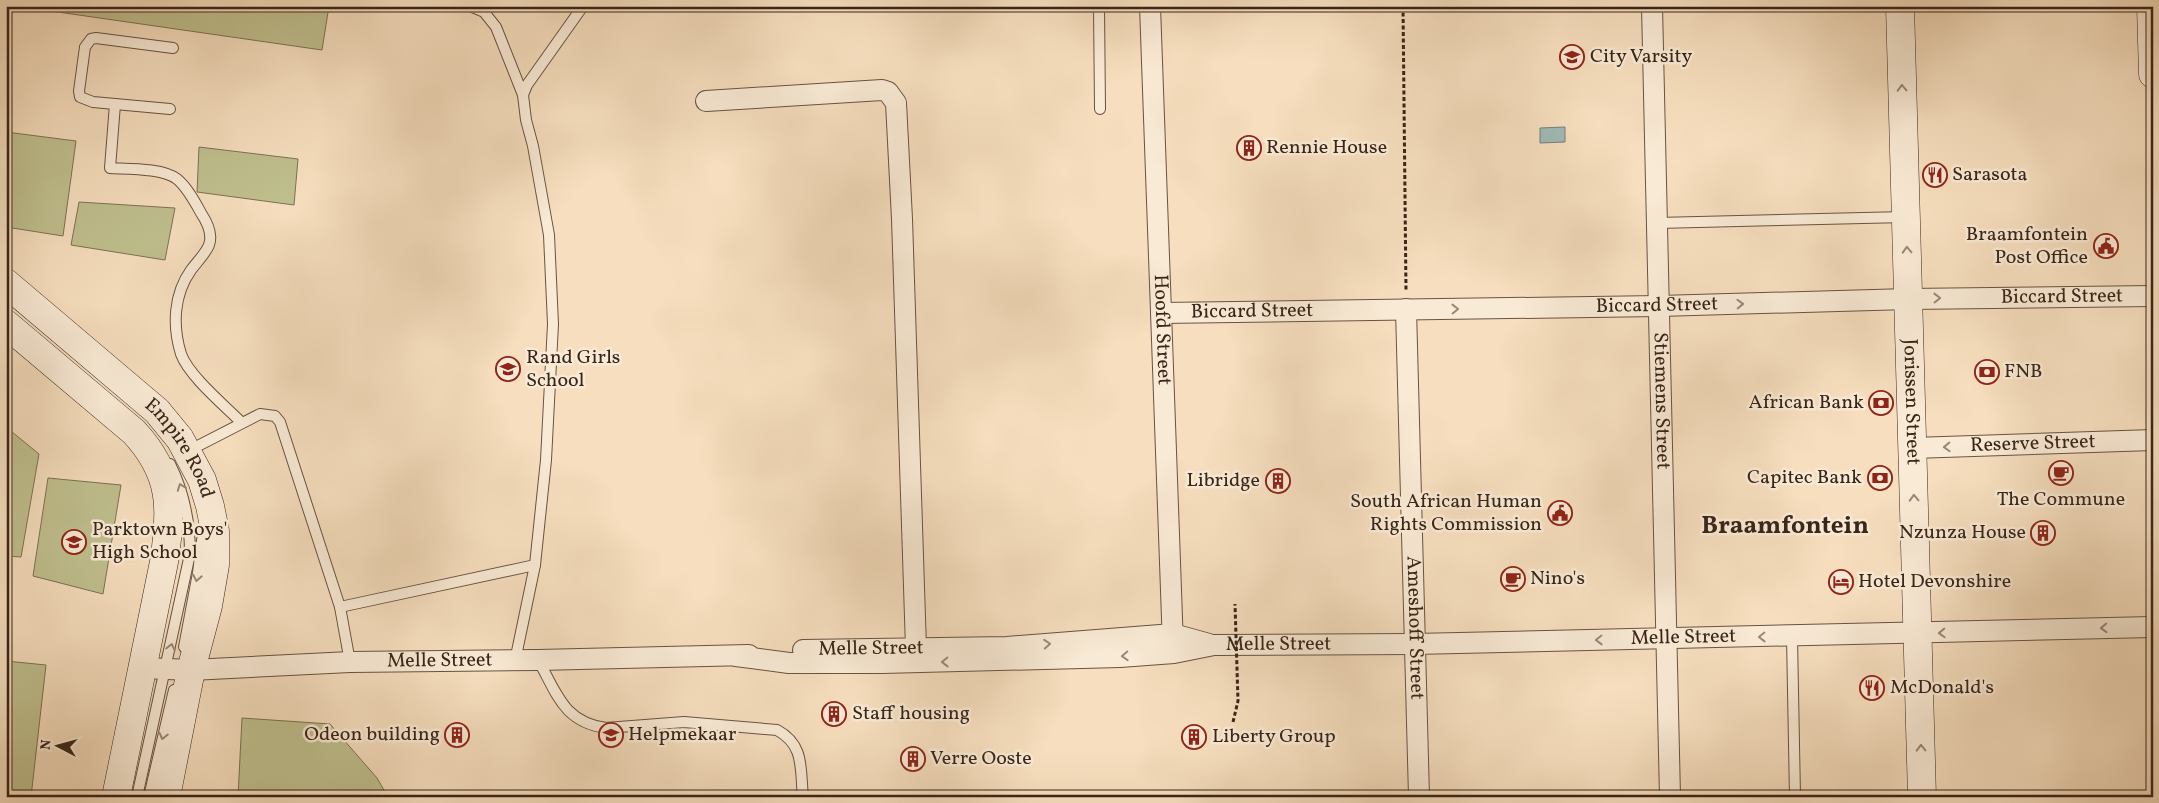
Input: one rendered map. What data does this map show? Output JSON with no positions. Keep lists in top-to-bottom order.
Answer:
{
  "streets": {
    "main road": ["Jorissen Street", "Empire Road"],
    "street": [
      "Biccard Street",
      "Hoofd Street",
      "Stiemens Street",
      "Reserve Street",
      "Ameshoff Street",
      "Melle Street"
    ]
  },
  "crossings": [
    ["Biccard Street", "Hoofd Street"],
    ["Biccard Street", "Jorissen Street"],
    ["Biccard Street", "Stiemens Street"],
    ["Biccard Street", "Ameshoff Street"],
    ["Hoofd Street", "Melle Street"],
    ["Jorissen Street", "Reserve Street"],
    ["Jorissen Street", "Melle Street"],
    ["Stiemens Street", "Melle Street"],
    ["Empire Road", "Melle Street"],
    ["Ameshoff Street", "Melle Street"]
  ],
  "one_way": ["Biccard Street", "Jorissen Street", "Reserve Street"],
  "districts": ["Braamfontein"],
  "places": {
    "school or university": [
      "City Varsity",
      "Rand Girls School",
      "Parktown Boys' High School",
      "Helpmekaar"
    ],
    "building": [
      "Rennie House",
      "Libridge",
      "Nzunza House",
      "Staff housing",
      "Odeon building",
      "Liberty Group",
      "Verre Ooste"
    ],
    "restaurant": ["Sarasota", "McDonald's"],
    "public building": ["Braamfontein Post Office", "South African Human Rights Commission"],
    "bank": ["FNB", "African Bank", "Capitec Bank"],
    "cafe": ["The Commune", "Nino's"],
    "hotel": ["Hotel Devonshire"]
  },
  "north": "left"
}
